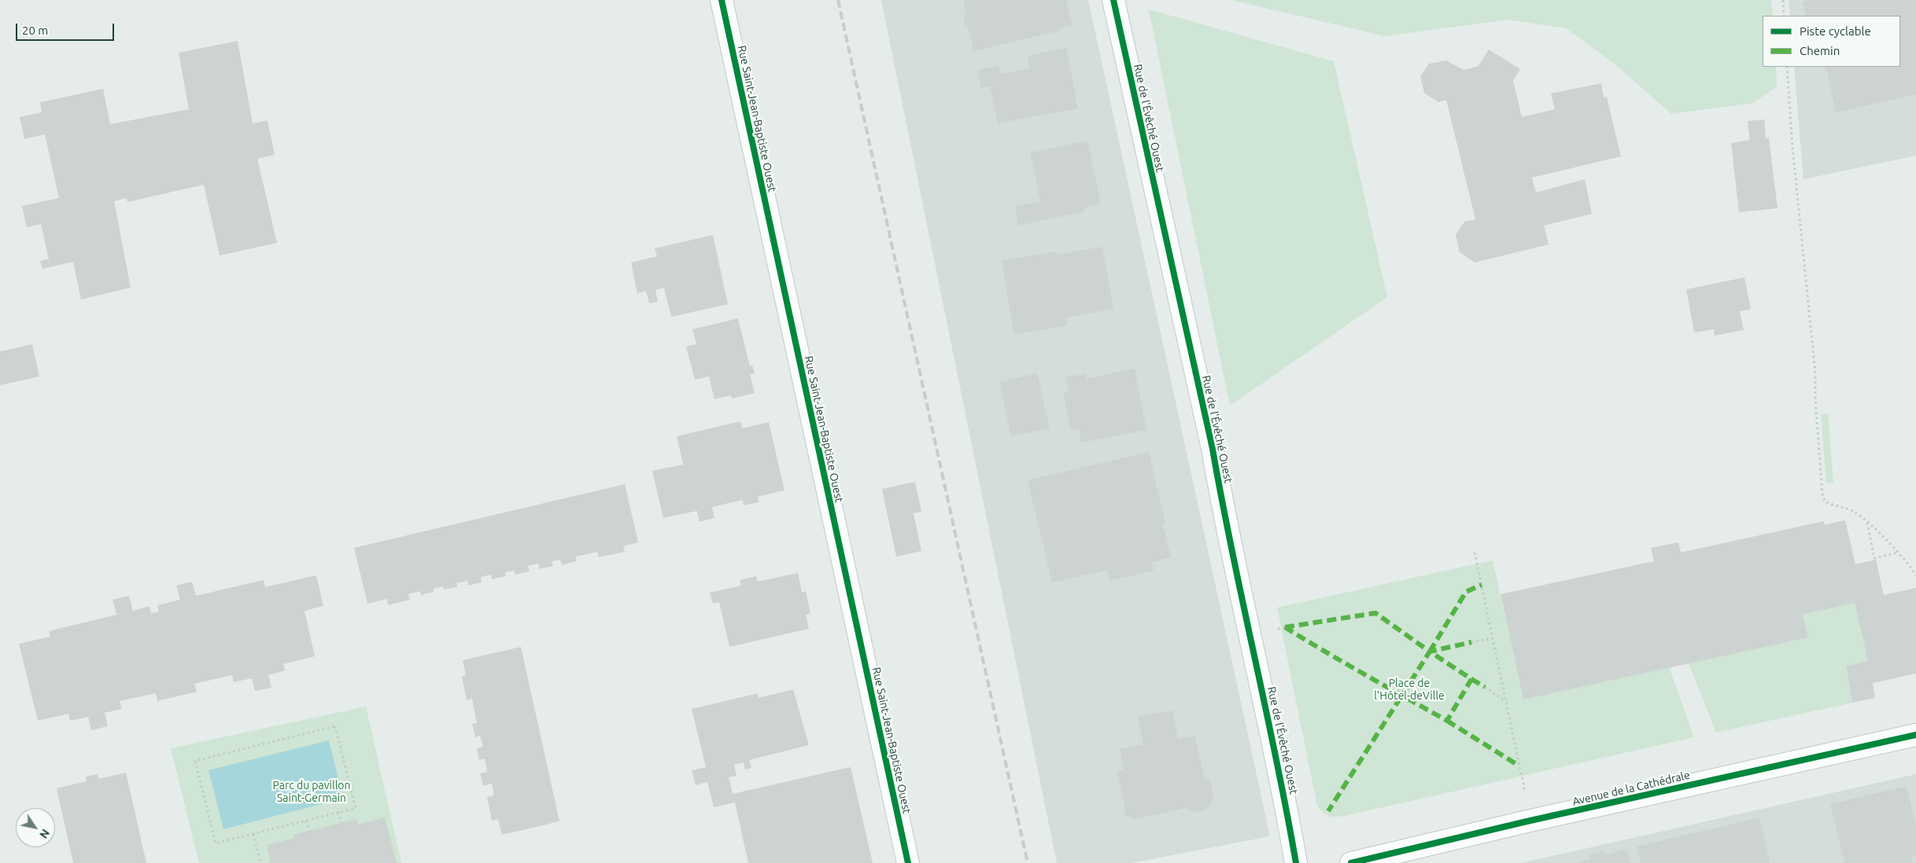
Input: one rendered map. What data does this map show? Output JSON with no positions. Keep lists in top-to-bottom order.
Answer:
{
  "streets": {
    "street": ["Rue de l'Évêché Ouest", "Rue Saint-Jean-Baptiste Ouest", "Avenue de la Cathédrale"]
  },
  "parks": ["Place de l'Hôtel-deVille", "Parc du pavillon Saint-Germain"],
  "legend": ["Piste cyclable", "Chemin"],
  "scale_bar": "20 m",
  "north": "bottom right"
}
